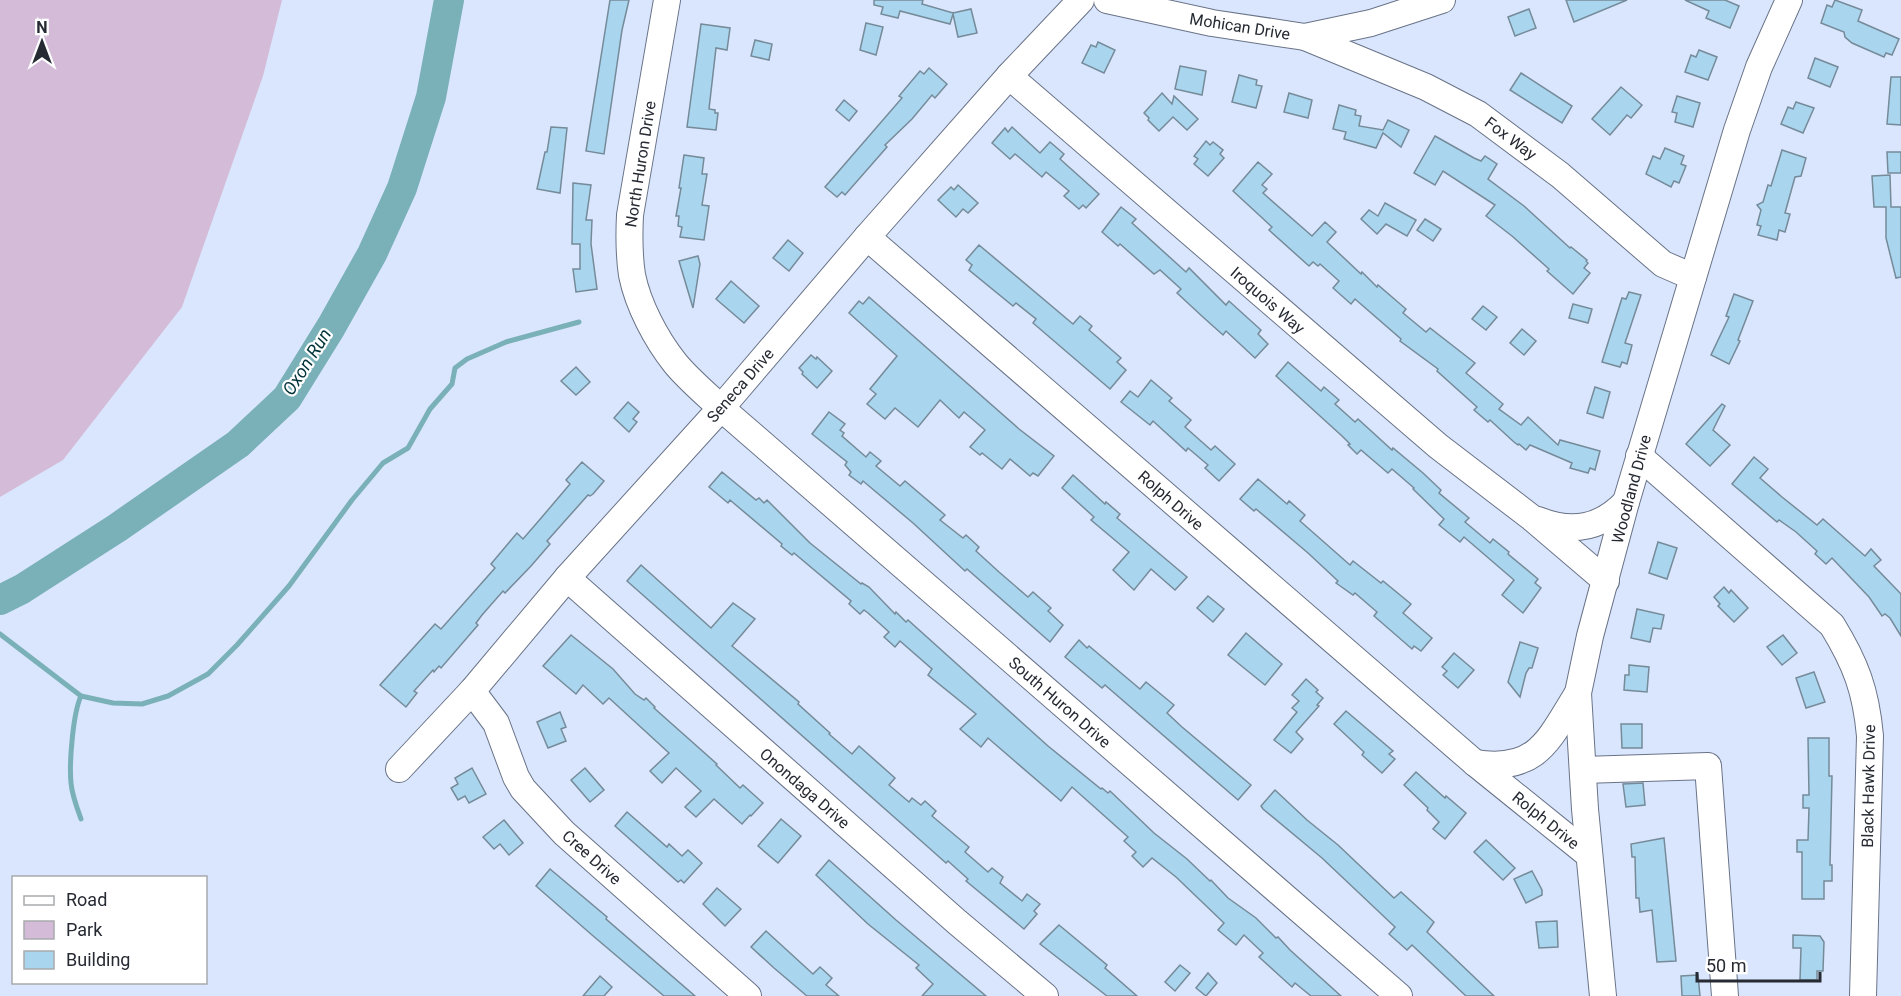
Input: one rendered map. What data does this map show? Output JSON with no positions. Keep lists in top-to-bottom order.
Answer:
{
  "streets": {
    "street": [
      "Mohican Drive",
      "Fox Way",
      "North Huron Drive",
      "Iroquois Way",
      "Seneca Drive",
      "Woodland Drive",
      "Rolph Drive",
      "South Huron Drive",
      "Black Hawk Drive",
      "Onondaga Drive",
      "Cree Drive"
    ]
  },
  "crossings": [
    ["Mohican Drive", "Fox Way"],
    ["Fox Way", "Woodland Drive"],
    ["North Huron Drive", "Seneca Drive"],
    ["North Huron Drive", "South Huron Drive"],
    ["Iroquois Way", "Seneca Drive"],
    ["Iroquois Way", "Woodland Drive"],
    ["Seneca Drive", "Rolph Drive"],
    ["Seneca Drive", "South Huron Drive"],
    ["Seneca Drive", "Onondaga Drive"],
    ["Seneca Drive", "Cree Drive"],
    ["Woodland Drive", "Rolph Drive"],
    ["Woodland Drive", "Black Hawk Drive"]
  ],
  "water": ["Oxon Run"],
  "legend": ["Road", "Park", "Building"],
  "scale_bar": "50 m",
  "north": "top"
}
